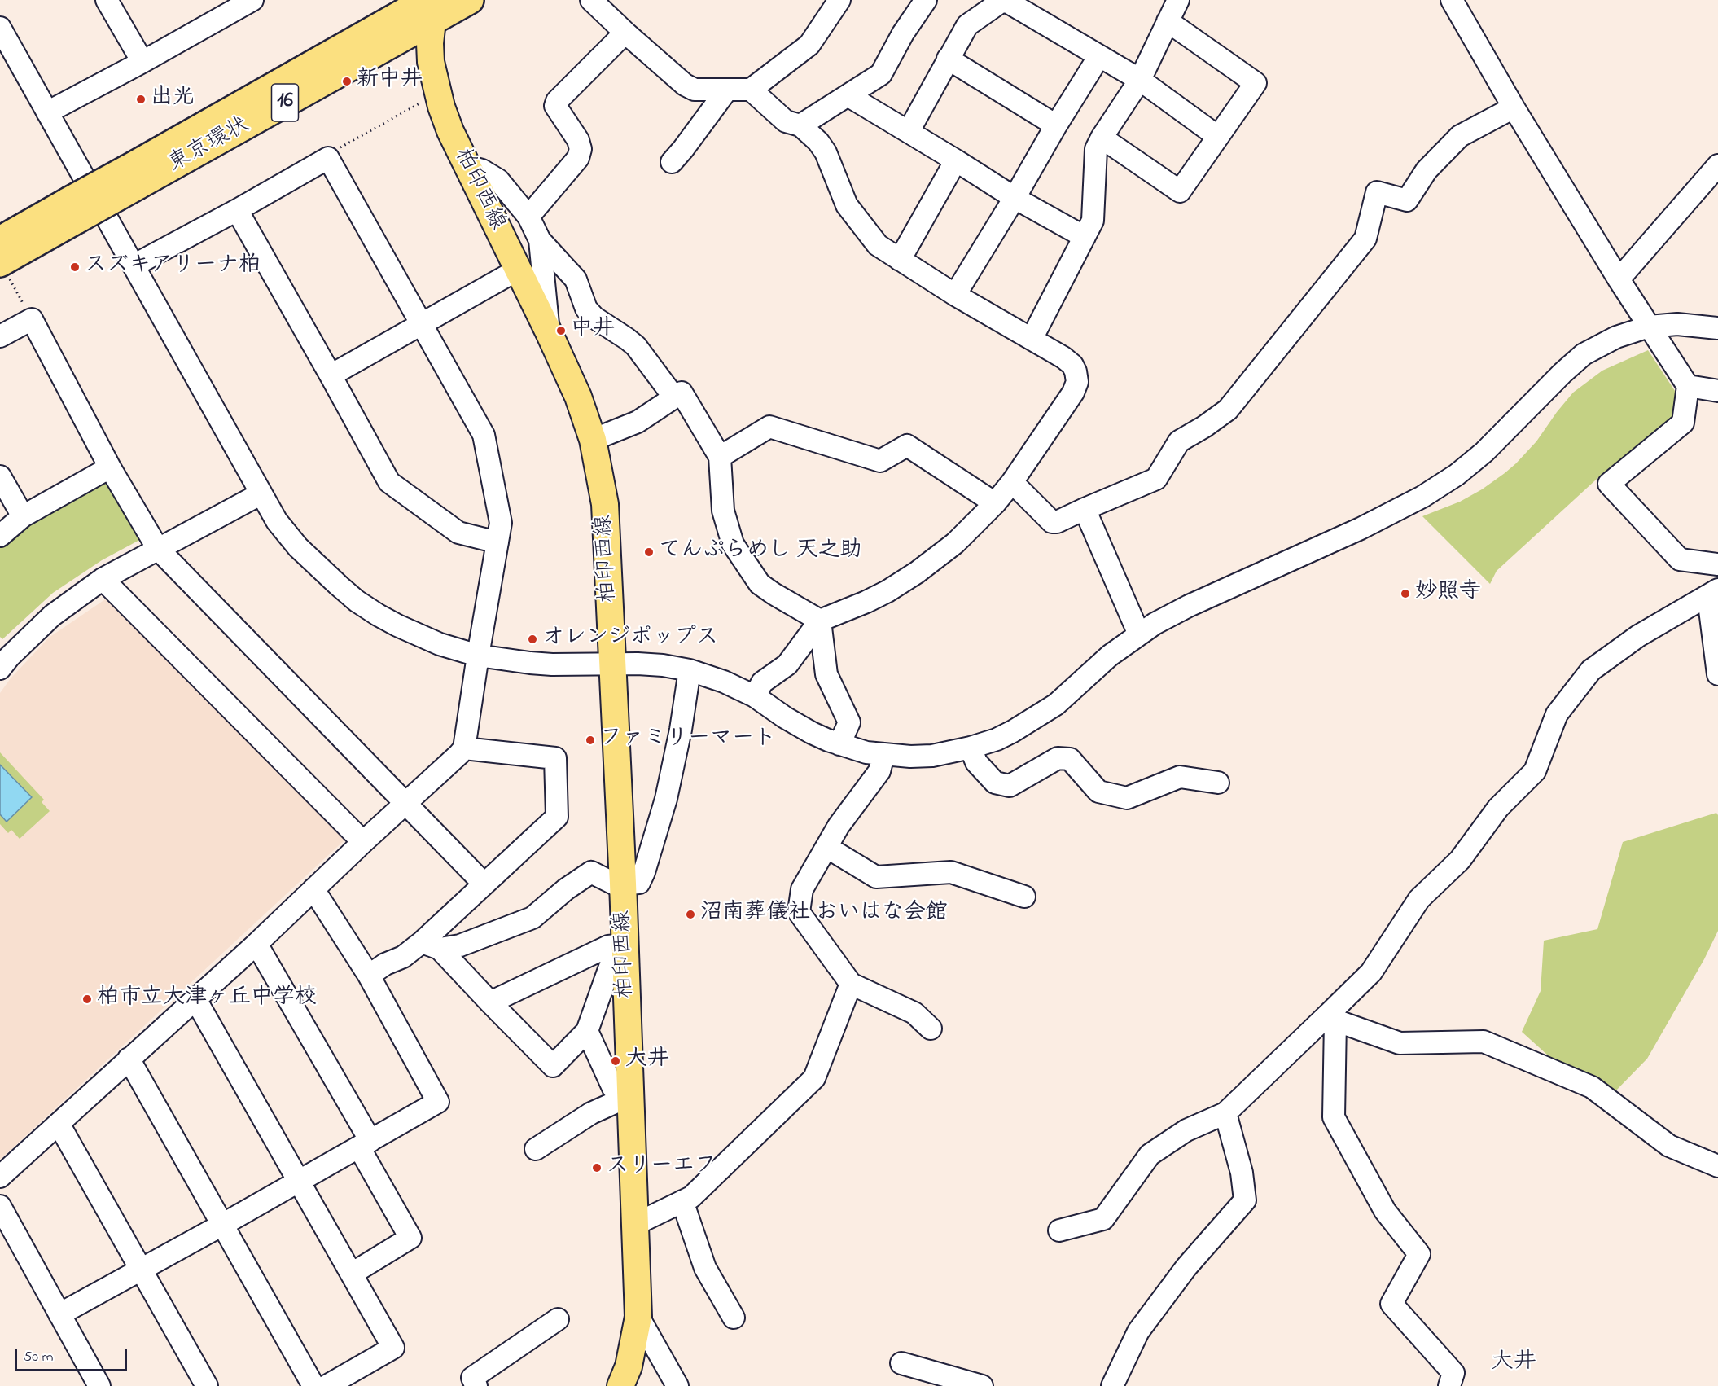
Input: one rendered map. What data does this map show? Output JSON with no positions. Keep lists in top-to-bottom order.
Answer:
{
  "streets": {
    "highway": ["16", "東京環状"],
    "main road": ["柏印西線"]
  },
  "crossings": [
    ["東京環状", "柏印西線"]
  ],
  "districts": ["大井"],
  "places": [
    "新中井",
    "出光",
    "スズキアリーナ柏",
    "中井",
    "てんぷらめし 天之助",
    "妙照寺",
    "オレンジポップス",
    "ファミリーマート",
    "沼南葬儀社 おいはな会館",
    "柏市立大津ヶ丘中学校",
    "大井",
    "スリーエフ"
  ],
  "scale_bar": "50 m"
}
